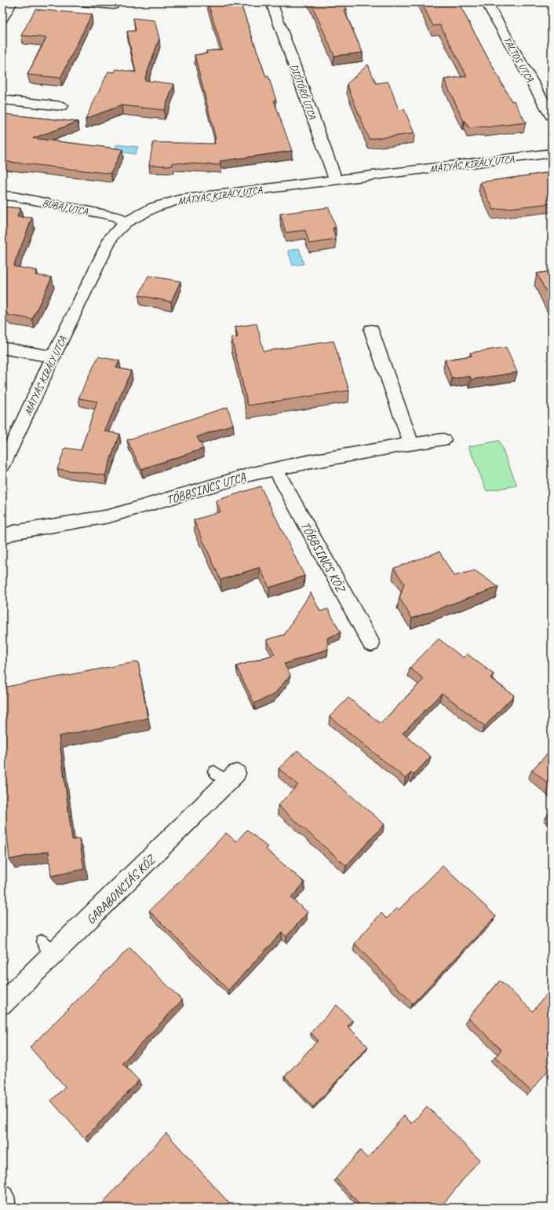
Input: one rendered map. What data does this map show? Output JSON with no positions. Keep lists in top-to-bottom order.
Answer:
{
  "streets": {
    "street": [
      "TÁLTOS UTCA",
      "DIÓTÖRŐ UTCA",
      "MÁTYÁS KIRÁLY UTCA",
      "BŰBÁJ UTCA",
      "TÖBBSINCS UTCA",
      "TÖBBSINCS KÖZ",
      "GARABONCIÁS KÖZ"
    ]
  },
  "crossings": [
    ["DIÓTÖRŐ UTCA", "MÁTYÁS KIRÁLY UTCA"],
    ["MÁTYÁS KIRÁLY UTCA", "BŰBÁJ UTCA"],
    ["TÖBBSINCS UTCA", "TÖBBSINCS KÖZ"]
  ]
}
